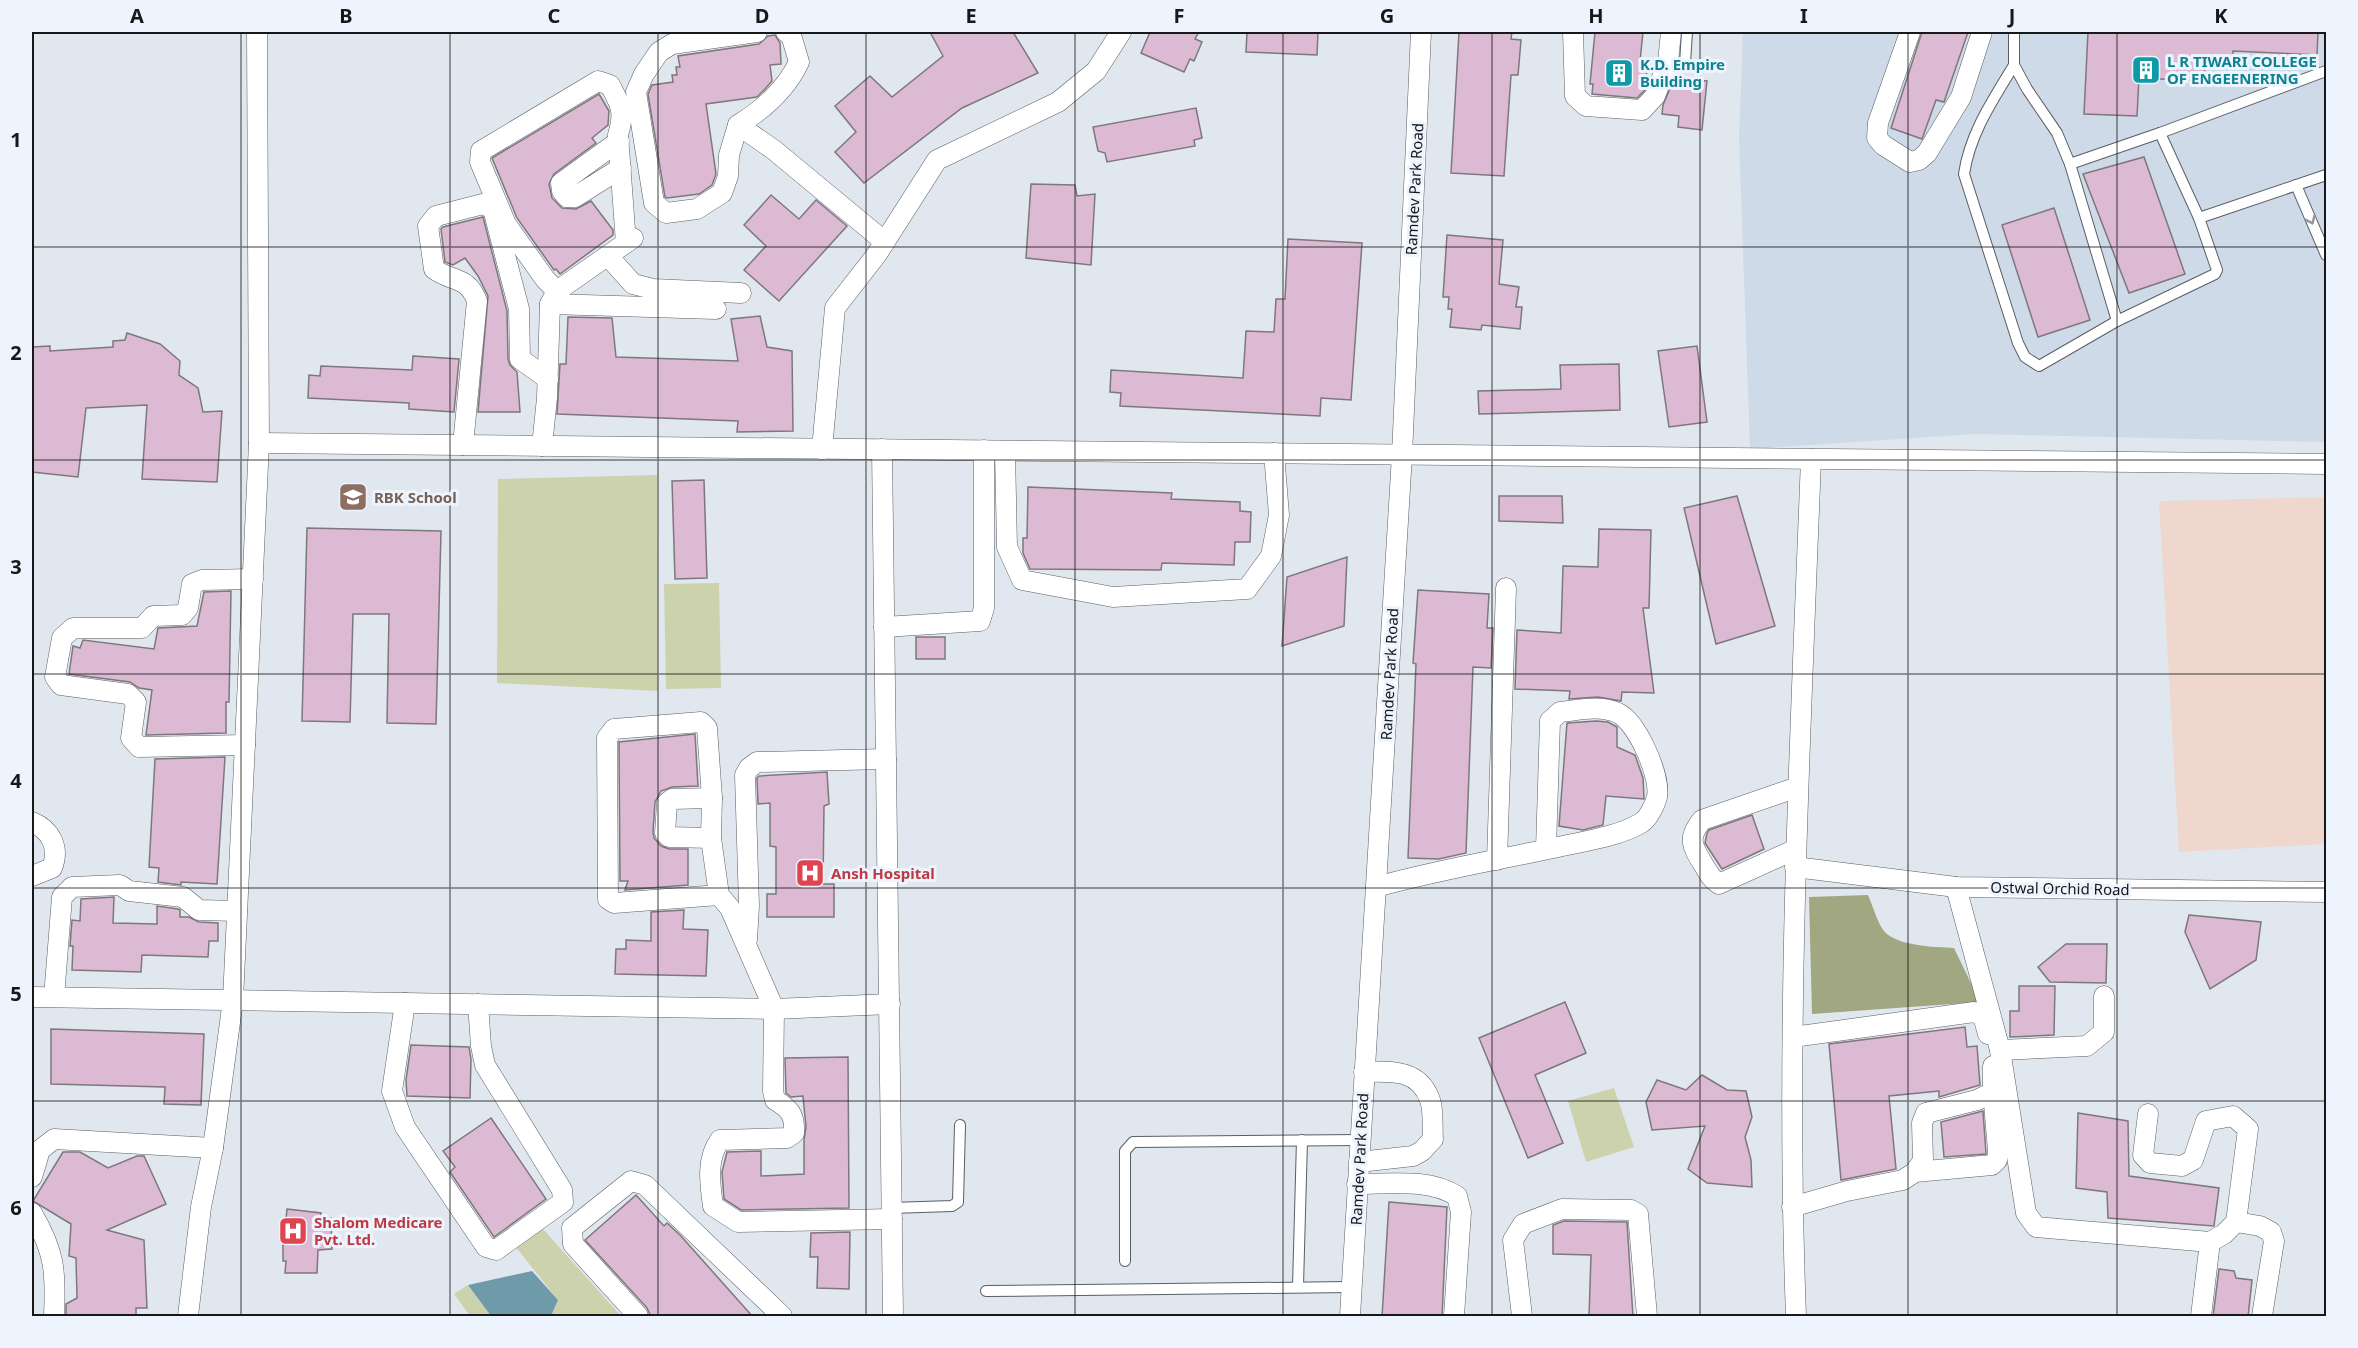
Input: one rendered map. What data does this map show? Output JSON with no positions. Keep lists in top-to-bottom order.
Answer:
{
  "streets": {
    "street": ["Ramdev Park Road", "Ostwal Orchid Road"]
  },
  "places": {
    "building": ["L R TIWARI COLLEGE OF ENGEENERING", "K.D. Empire Building"],
    "school or university": ["RBK School"],
    "hospital": ["Ansh Hospital", "Shalom Medicare Pvt. Ltd."]
  },
  "grid": {
    "columns": [
      "A",
      "B",
      "C",
      "D",
      "E",
      "F",
      "G",
      "H",
      "I",
      "J",
      "K"
    ],
    "rows": [
      "1",
      "2",
      "3",
      "4",
      "5",
      "6"
    ]
  }
}
